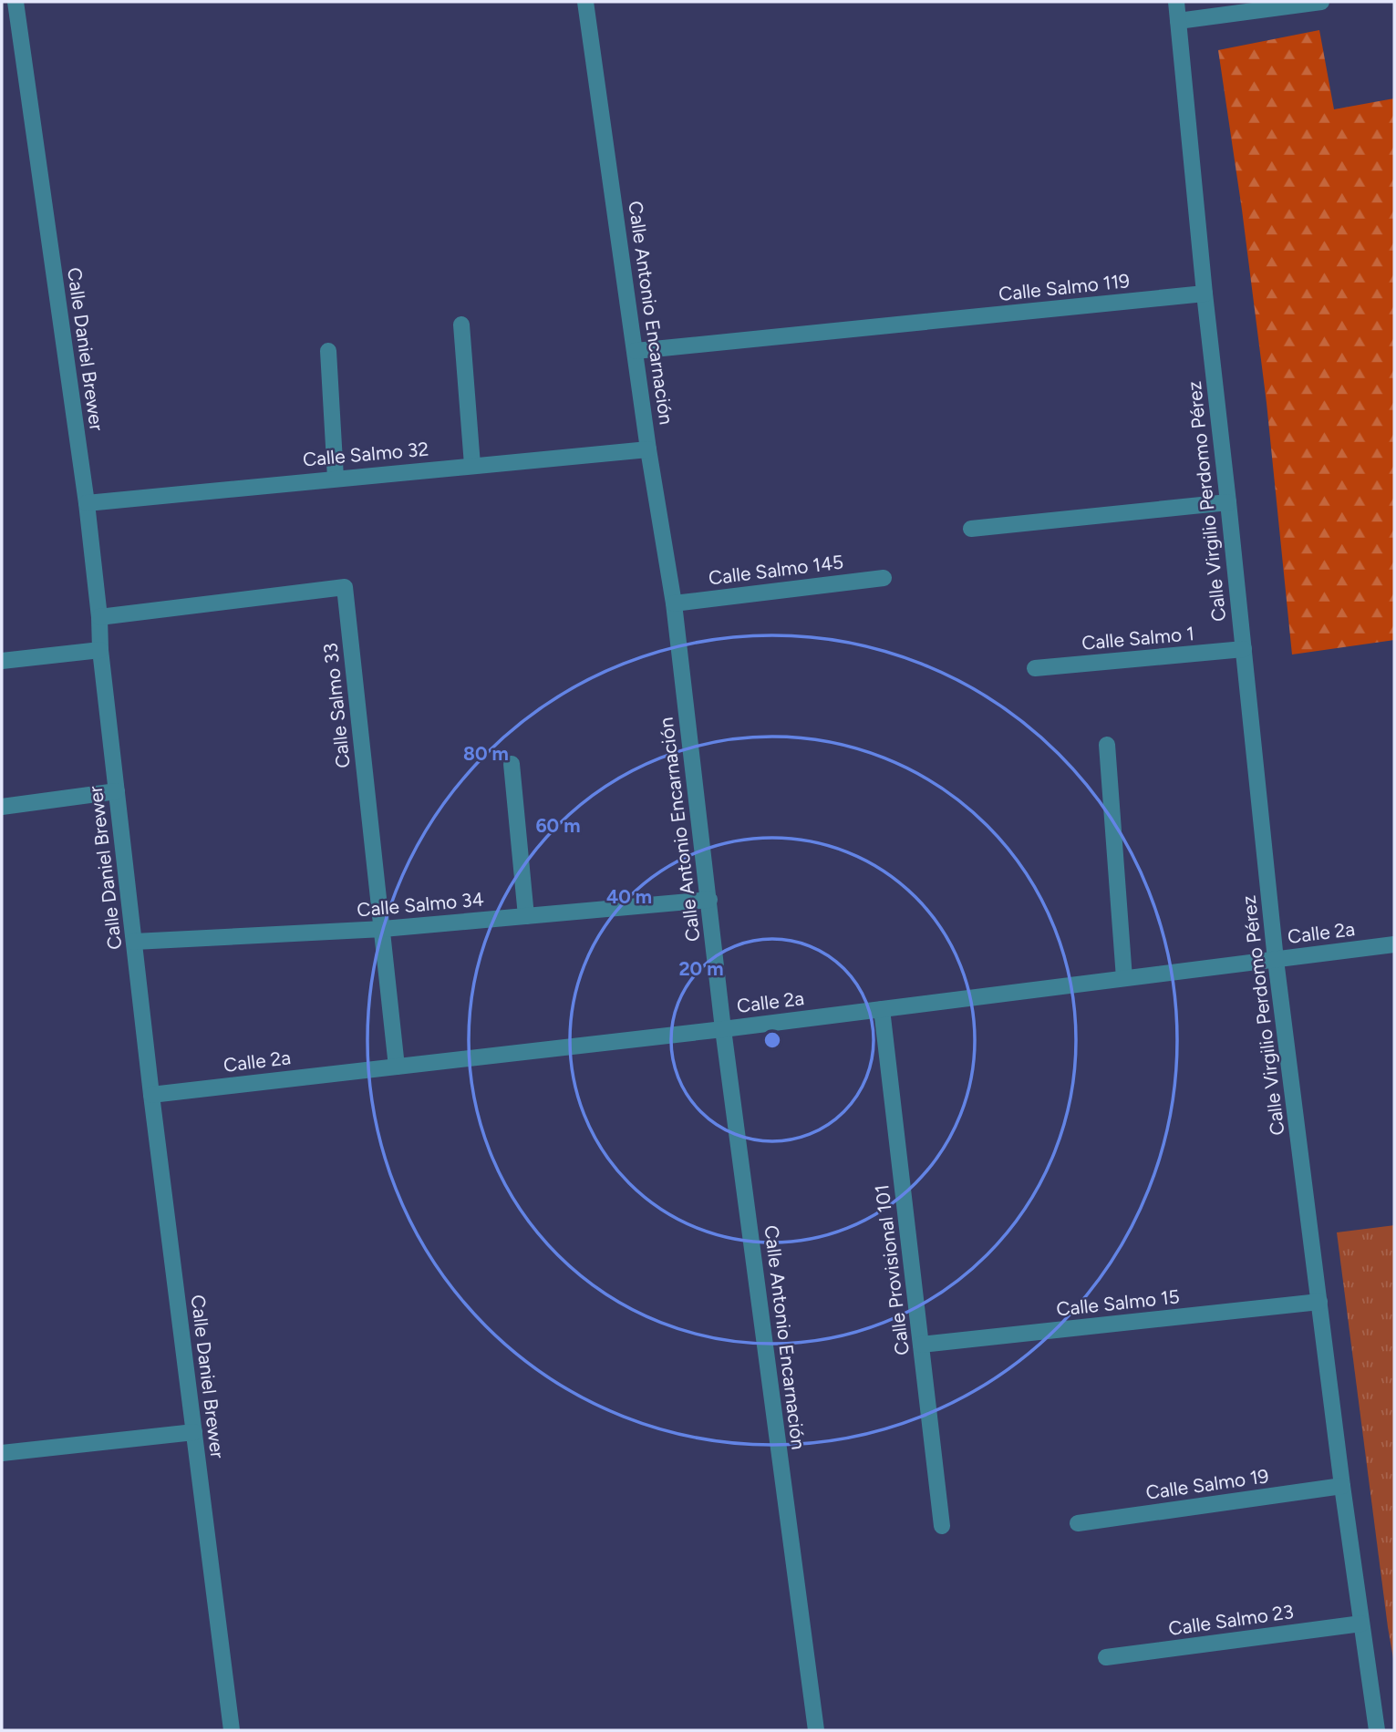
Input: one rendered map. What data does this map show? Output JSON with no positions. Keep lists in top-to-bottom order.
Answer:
{
  "streets": {
    "street": [
      "Calle Salmo 119",
      "Calle Antonio Encarnación",
      "Calle Daniel Brewer",
      "Calle Salmo 32",
      "Calle Virgilio Perdomo Pérez",
      "Calle Salmo 145",
      "Calle Salmo 1",
      "Calle Salmo 33",
      "Calle Salmo 34",
      "Calle 2a",
      "Calle Provisional 101",
      "Calle Salmo 15",
      "Calle Salmo 19",
      "Calle Salmo 23"
    ]
  },
  "crossings": [
    ["Calle Salmo 119", "Calle Antonio Encarnación"],
    ["Calle Salmo 119", "Calle Virgilio Perdomo Pérez"],
    ["Calle Antonio Encarnación", "Calle Salmo 32"],
    ["Calle Antonio Encarnación", "Calle Salmo 145"],
    ["Calle Antonio Encarnación", "Calle Salmo 34"],
    ["Calle Antonio Encarnación", "Calle 2a"],
    ["Calle Daniel Brewer", "Calle Salmo 32"],
    ["Calle Daniel Brewer", "Calle Salmo 33"],
    ["Calle Daniel Brewer", "Calle Salmo 34"],
    ["Calle Daniel Brewer", "Calle 2a"],
    ["Calle Virgilio Perdomo Pérez", "Calle Salmo 1"],
    ["Calle Virgilio Perdomo Pérez", "Calle 2a"],
    ["Calle Virgilio Perdomo Pérez", "Calle Salmo 15"],
    ["Calle Virgilio Perdomo Pérez", "Calle Salmo 19"],
    ["Calle Virgilio Perdomo Pérez", "Calle Salmo 23"],
    ["Calle Salmo 33", "Calle Salmo 34"],
    ["Calle Salmo 33", "Calle 2a"],
    ["Calle 2a", "Calle Provisional 101"],
    ["Calle Provisional 101", "Calle Salmo 15"]
  ],
  "rings": [
    "80 m",
    "60 m",
    "40 m",
    "20 m"
  ]
}
